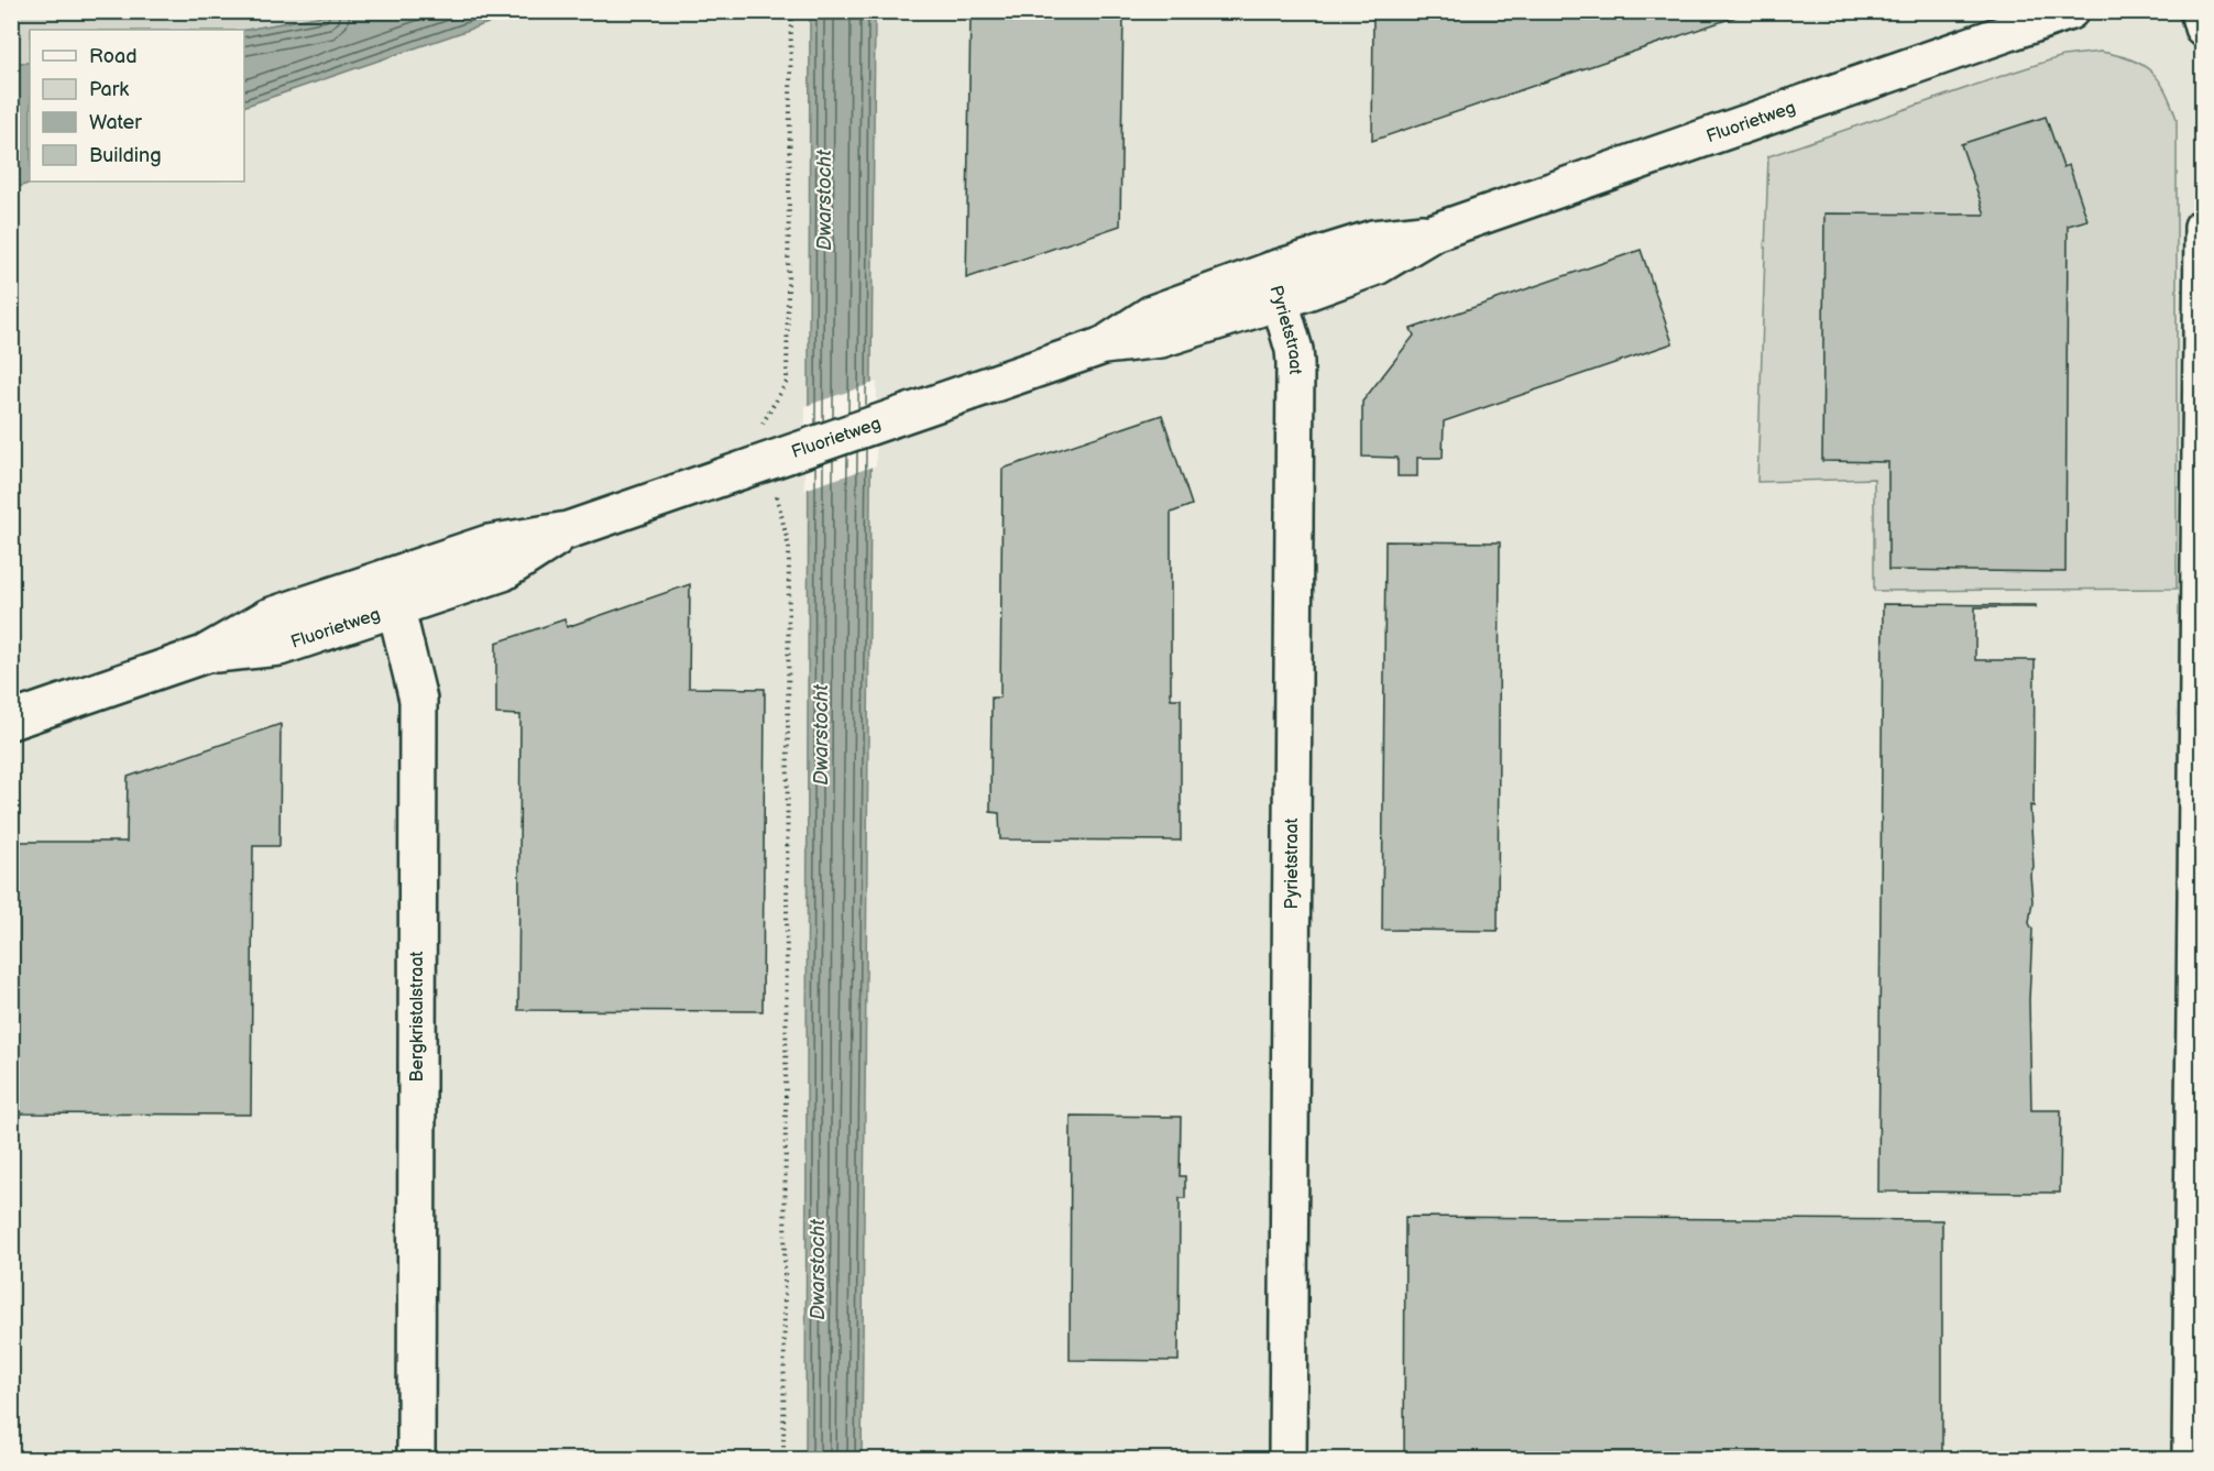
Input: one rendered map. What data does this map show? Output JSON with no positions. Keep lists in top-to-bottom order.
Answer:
{
  "streets": {
    "street": ["Fluorietweg", "Pyrietstraat", "Bergkristalstraat"]
  },
  "crossings": [
    ["Fluorietweg", "Pyrietstraat"],
    ["Fluorietweg", "Bergkristalstraat"]
  ],
  "water": ["Dwarstocht"],
  "legend": [
    "Road",
    "Park",
    "Water",
    "Building"
  ]
}
